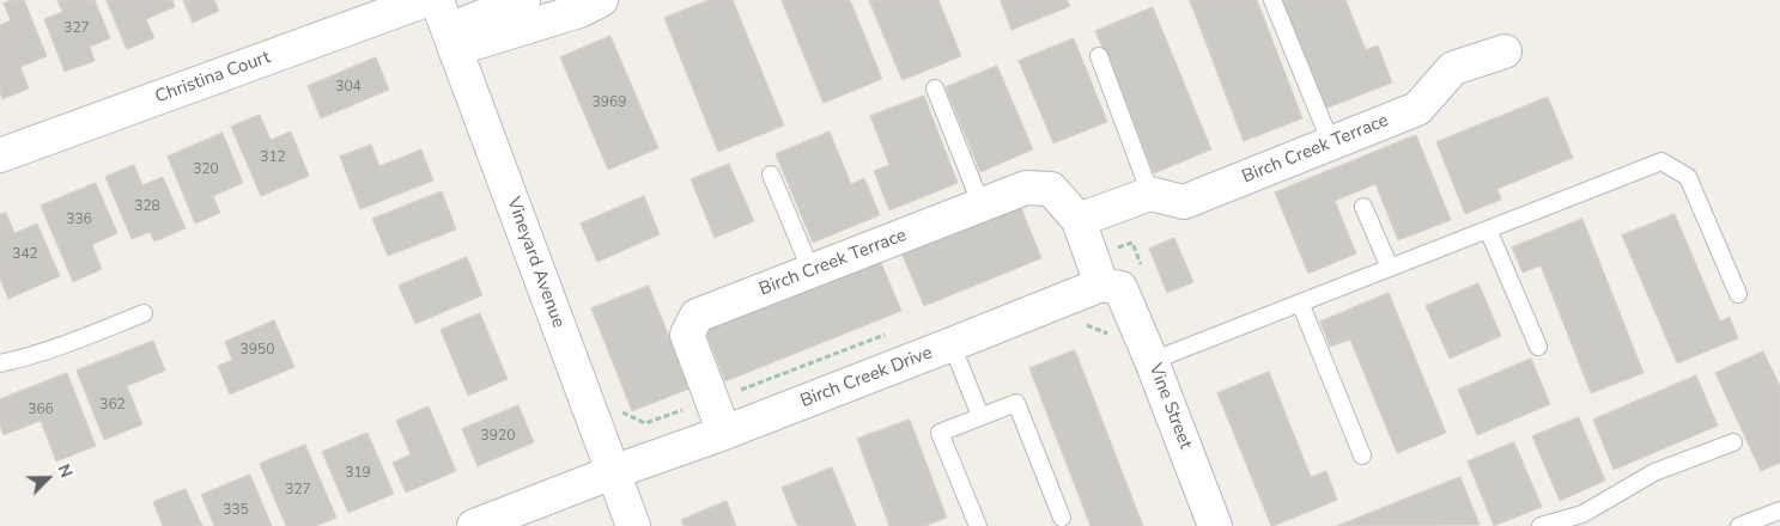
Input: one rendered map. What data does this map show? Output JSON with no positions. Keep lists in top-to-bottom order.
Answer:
{
  "streets": {
    "street": [
      "Christina Court",
      "Birch Creek Terrace",
      "Vineyard Avenue",
      "Birch Creek Drive",
      "Vine Street"
    ]
  },
  "crossings": [
    ["Birch Creek Terrace", "Birch Creek Drive"],
    ["Birch Creek Terrace", "Vine Street"],
    ["Vineyard Avenue", "Birch Creek Drive"],
    ["Birch Creek Drive", "Vine Street"]
  ],
  "house_numbers": [
    "327",
    "304",
    "3969",
    "312",
    "320",
    "328",
    "336",
    "342",
    "3950",
    "362",
    "366",
    "3920",
    "319",
    "327",
    "335"
  ],
  "north": "top right"
}
